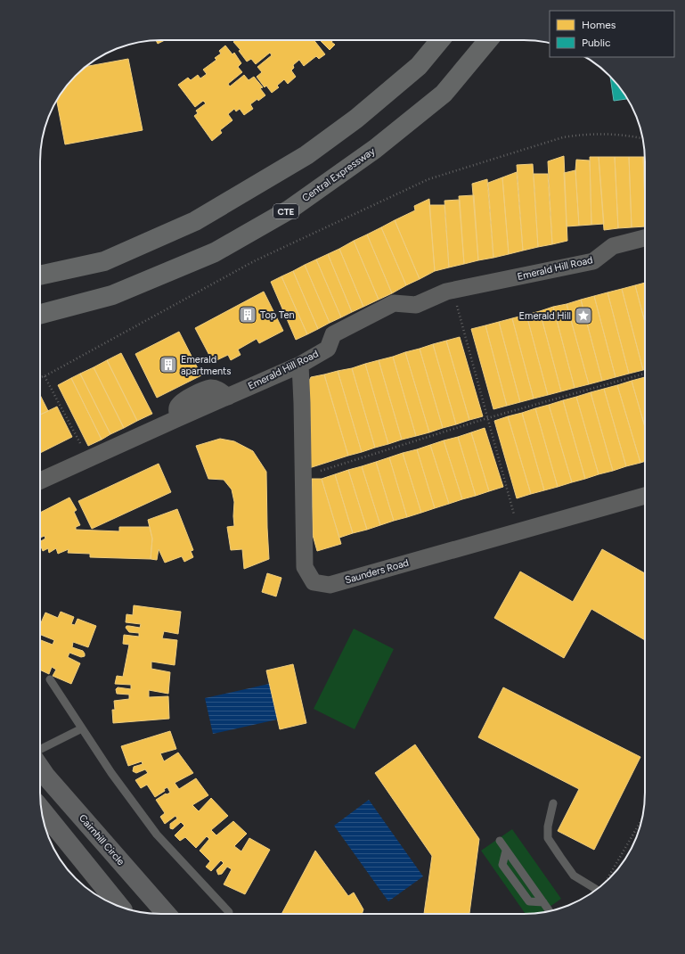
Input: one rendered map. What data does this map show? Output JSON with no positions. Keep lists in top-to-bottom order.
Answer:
{
  "streets": {
    "highway": ["Central Expressway", "CTE"],
    "main road": ["Cairnhill Circle"],
    "street": ["Emerald Hill Road", "Saunders Road"]
  },
  "crossings": [
    ["Emerald Hill Road", "Saunders Road"]
  ],
  "places": {
    "building": ["Top Ten", "Emerald apartments"],
    "place": ["Emerald Hill"]
  },
  "legend": ["Homes", "Public"]
}
